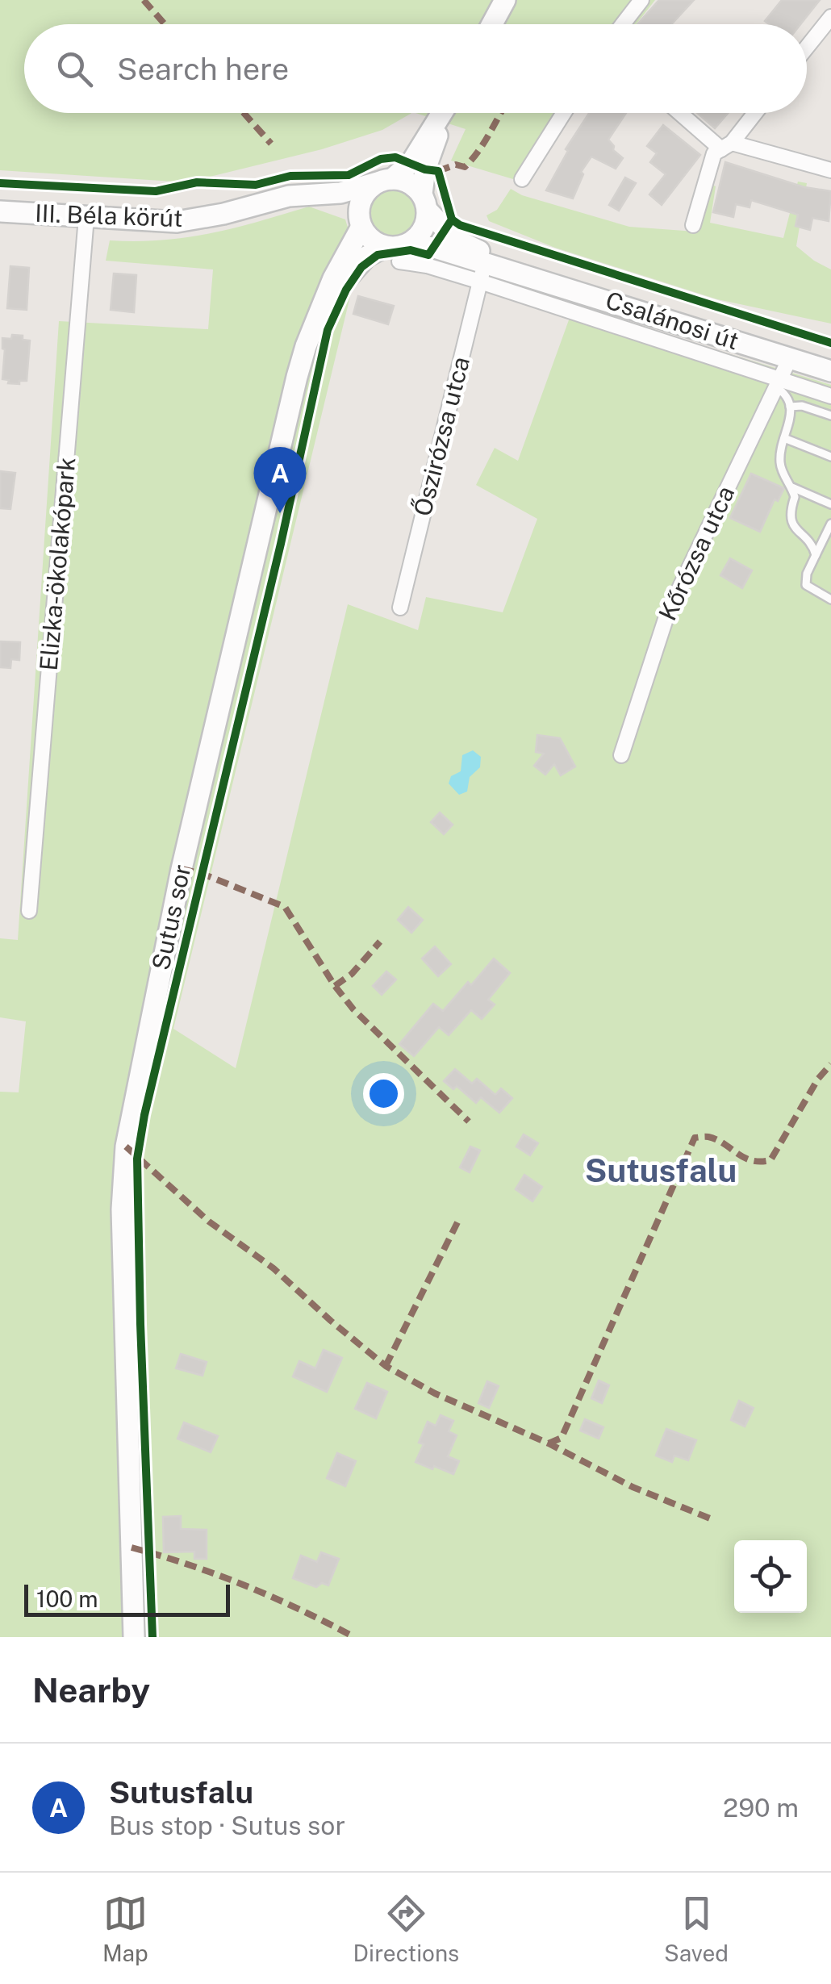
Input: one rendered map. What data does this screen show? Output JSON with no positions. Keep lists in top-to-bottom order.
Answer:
{
  "streets": {
    "main road": ["III. Béla körút", "Csalánosi út", "Sutus sor"],
    "street": ["Őszirózsa utca", "Kőrózsa utca", "Elizka-ökolakópark"]
  },
  "crossings": [
    ["III. Béla körút", "Csalánosi út"],
    ["III. Béla körút", "Elizka-ökolakópark"],
    ["Csalánosi út", "Őszirózsa utca"],
    ["Csalánosi út", "Kőrózsa utca"]
  ],
  "districts": ["Sutusfalu"],
  "scale_bar": "100 m",
  "page": {
    "search": "Search here",
    "pins": "A",
    "scale": "100 m",
    "heading": "Nearby",
    "list": [
      {
        "mark": "A",
        "name": "Sutusfalu",
        "note": "Bus stop · Sutus sor",
        "value": "290 m"
      }
    ],
    "nav": ["Map", "Directions", "Saved"]
  }
}
